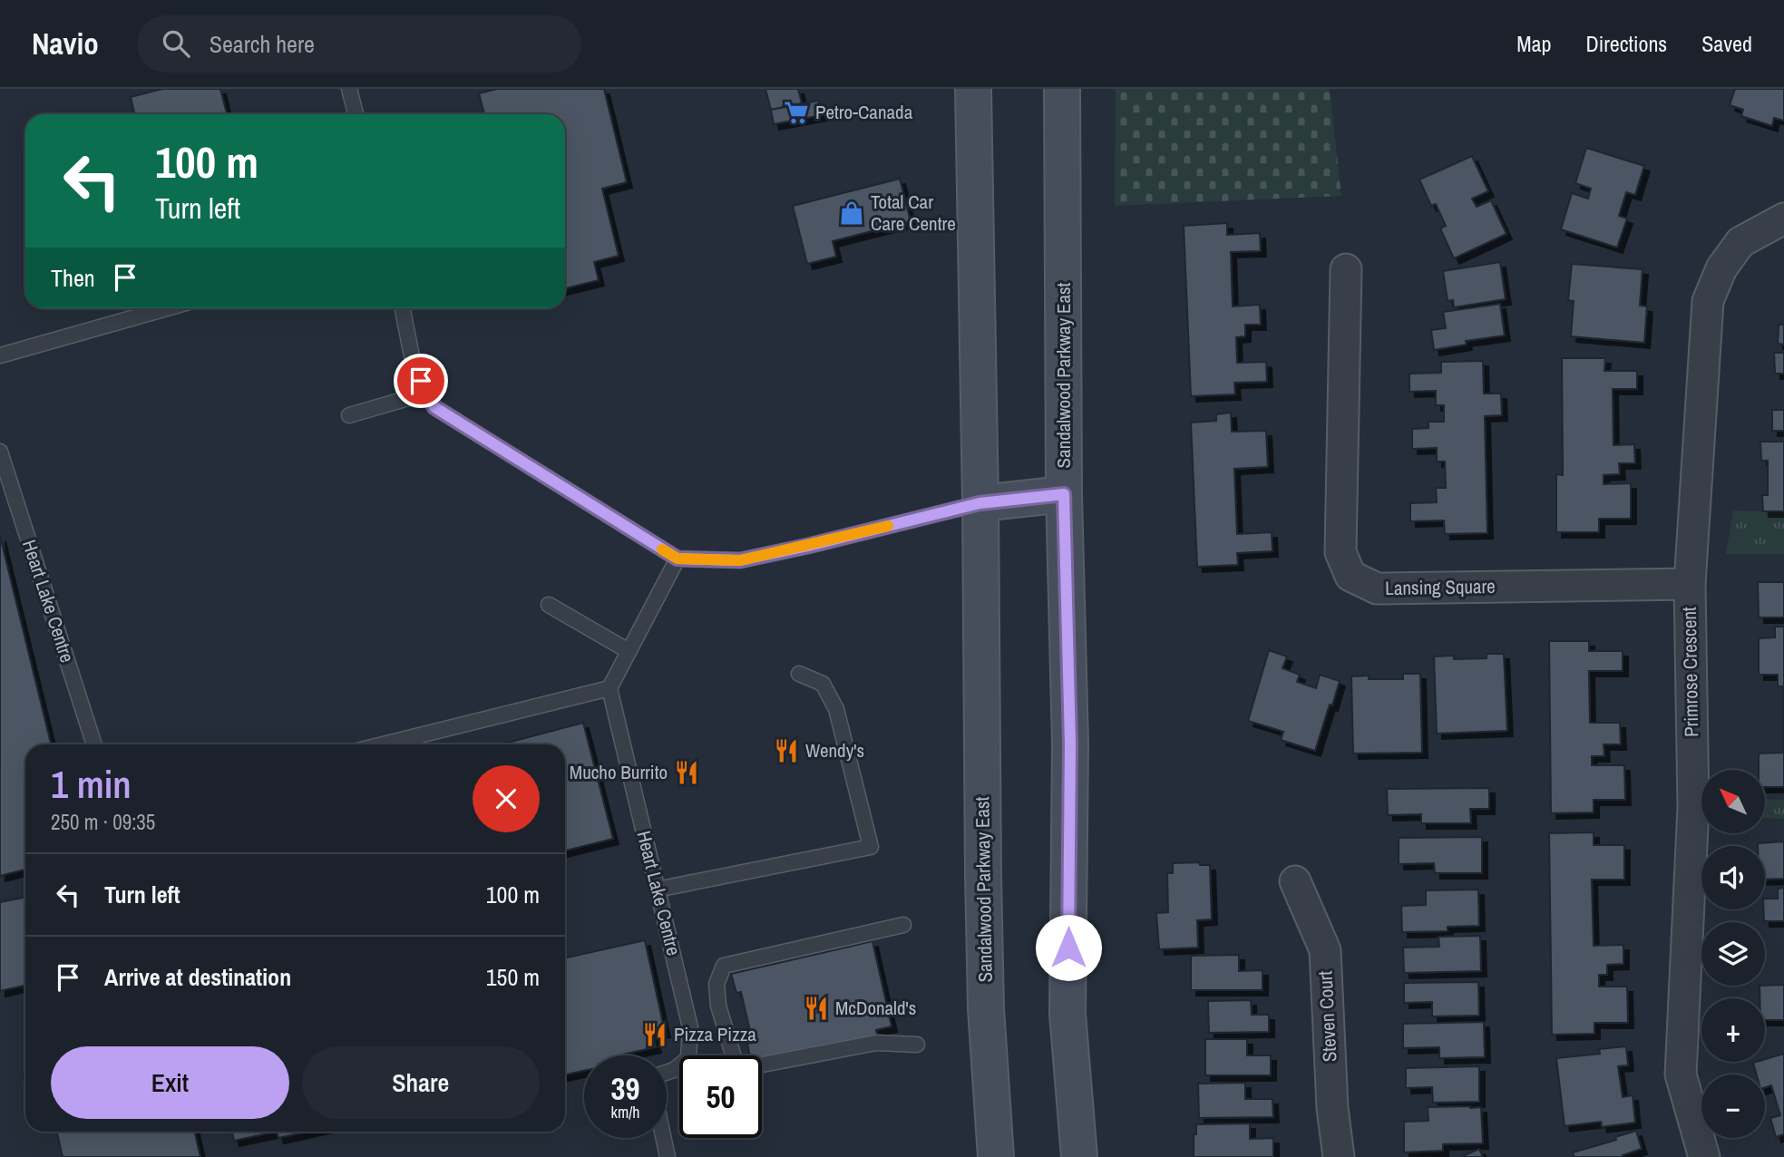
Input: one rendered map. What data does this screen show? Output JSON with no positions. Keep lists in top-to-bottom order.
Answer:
{
  "streets": {
    "main road": ["Sandalwood Parkway East"],
    "street": ["Lansing Square", "Primrose Crescent", "Steven Court"],
    "lane": ["Heart Lake Centre"]
  },
  "crossings": [
    ["Lansing Square", "Primrose Crescent"]
  ],
  "places": {
    "supermarket": ["Petro-Canada"],
    "shop": ["Total Car Care Centre"],
    "restaurant": [
      "Wendy's",
      "Mucho Burrito",
      "McDonald's",
      "Pizza Pizza"
    ]
  },
  "north": "top left",
  "page": {
    "header": "Navio",
    "search": "Search here",
    "nav": ["Map", "Directions", "Saved"],
    "turn": ["100 m", "Turn left"],
    "then": "Then",
    "heading": ["1 min", "250 m · 09:35"],
    "map_buttons": ["+", "−"],
    "list": [
      {
        "name": "Turn left",
        "value": "100 m"
      },
      {
        "name": "Arrive at destination",
        "value": "150 m"
      }
    ],
    "buttons": ["Exit", "Share"],
    "speed": "39 km/h",
    "limit": "50"
  }
}
